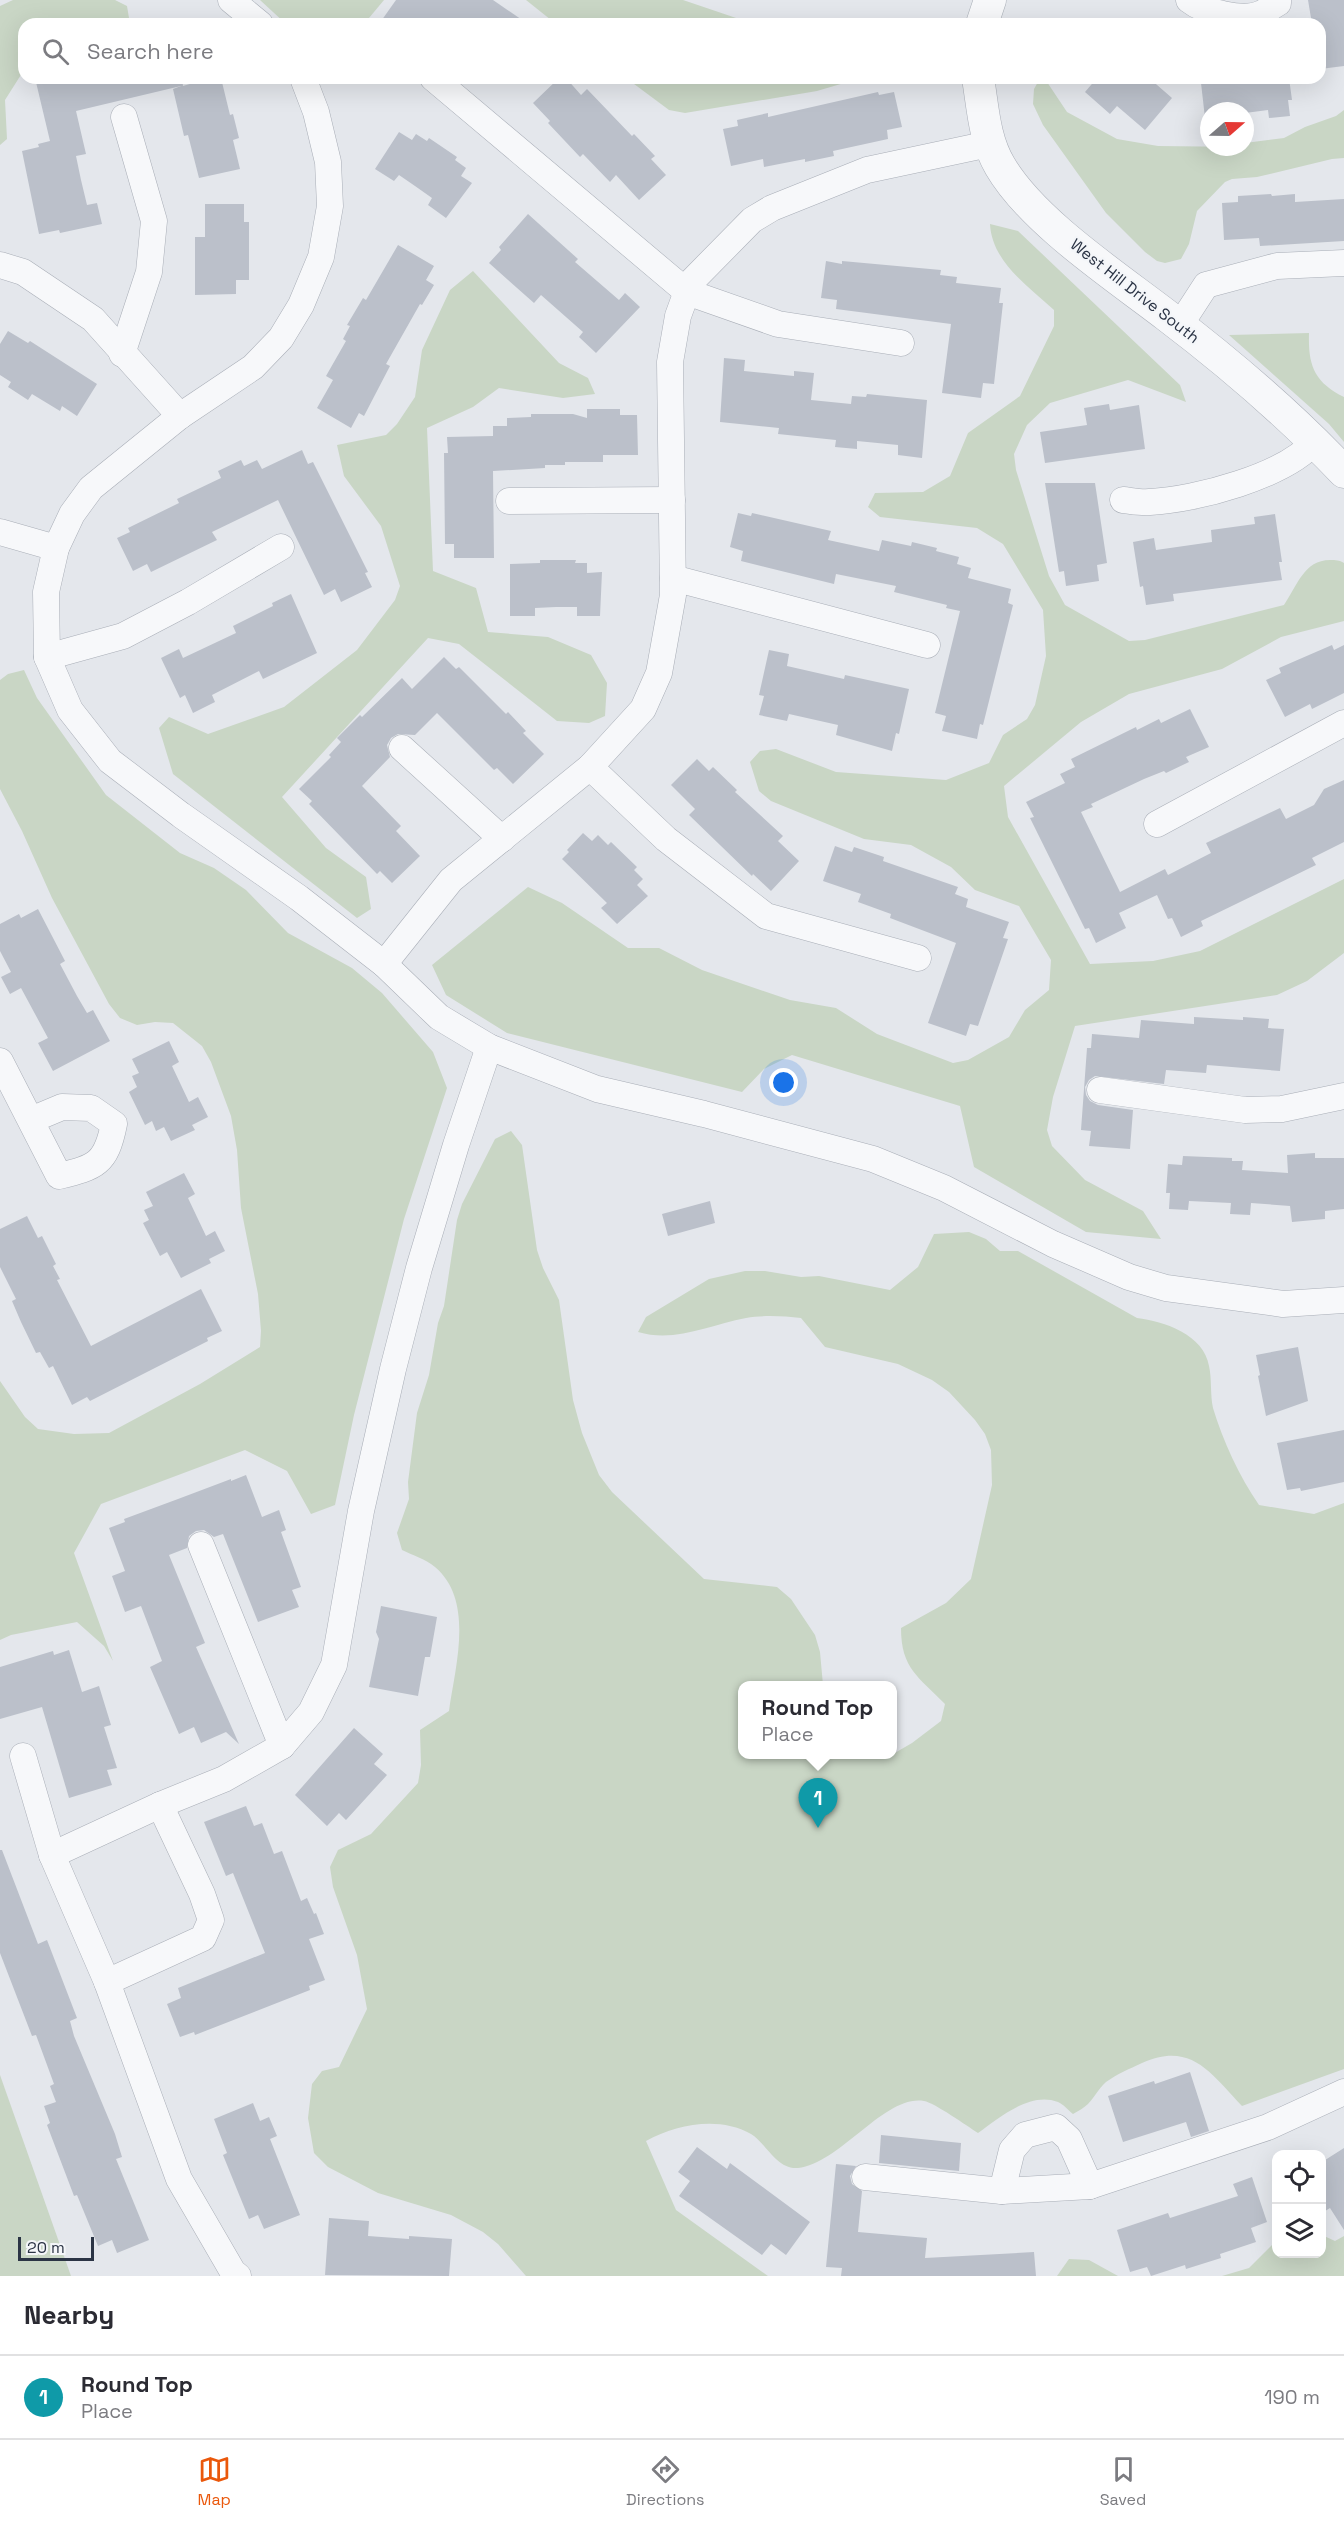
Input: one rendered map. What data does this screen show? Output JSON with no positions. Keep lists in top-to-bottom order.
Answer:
{
  "streets": {
    "street": ["West Hill Drive South"]
  },
  "scale_bar": "20 m",
  "north": "right",
  "page": {
    "search": "Search here",
    "popup": ["Round Top", "Place"],
    "pins": "1",
    "scale": "20 m",
    "heading": "Nearby",
    "list": [
      {
        "mark": "1",
        "name": "Round Top",
        "note": "Place",
        "value": "190 m"
      }
    ],
    "nav": ["Map", "Directions", "Saved"]
  }
}
